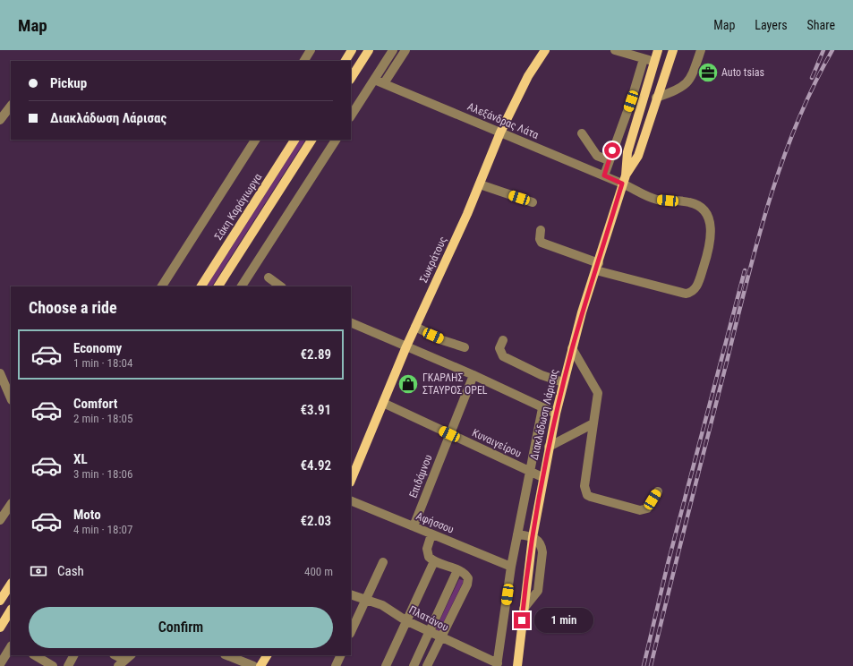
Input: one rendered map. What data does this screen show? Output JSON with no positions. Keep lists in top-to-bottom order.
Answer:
{
  "streets": {
    "main road": ["Σάκη Καράγιωργα", "Σωκράτους", "Διακλάδωση Λάρισας"],
    "street": [
      "Αλεξάνδρας Λάτα",
      "Κυναιγείρου",
      "Επιδάμνου",
      "Αφήσσου",
      "Πλατάνου"
    ]
  },
  "crossings": [
    ["Αλεξάνδρας Λάτα", "Σωκράτους"],
    ["Αλεξάνδρας Λάτα", "Διακλάδωση Λάρισας"],
    ["Σωκράτους", "Κυναιγείρου"],
    ["Διακλάδωση Λάρισας", "Κυναιγείρου"],
    ["Κυναιγείρου", "Επιδάμνου"],
    ["Επιδάμνου", "Αφήσσου"]
  ],
  "places": {
    "office": ["Auto tsias"],
    "shop": ["ΓΚΑΡΛΗΣ ΣΤΑΥΡΟΣ OPEL"]
  },
  "page": {
    "header": "Map",
    "nav": ["Map", "Layers", "Share"],
    "banner": ["Pickup", "Διακλάδωση Λάρισας"],
    "heading": "Choose a ride",
    "list": [
      {
        "name": "Economy",
        "note": "1 min · 18:04",
        "value": "€2.89"
      },
      {
        "name": "Comfort",
        "note": "2 min · 18:05",
        "value": "€3.91"
      },
      {
        "name": "XL",
        "note": "3 min · 18:06",
        "value": "€4.92"
      },
      {
        "name": "Moto",
        "note": "4 min · 18:07",
        "value": "€2.03"
      }
    ],
    "pay": ["Cash", "400 m"],
    "buttons": "Confirm",
    "bubble": "1 min"
  }
}
